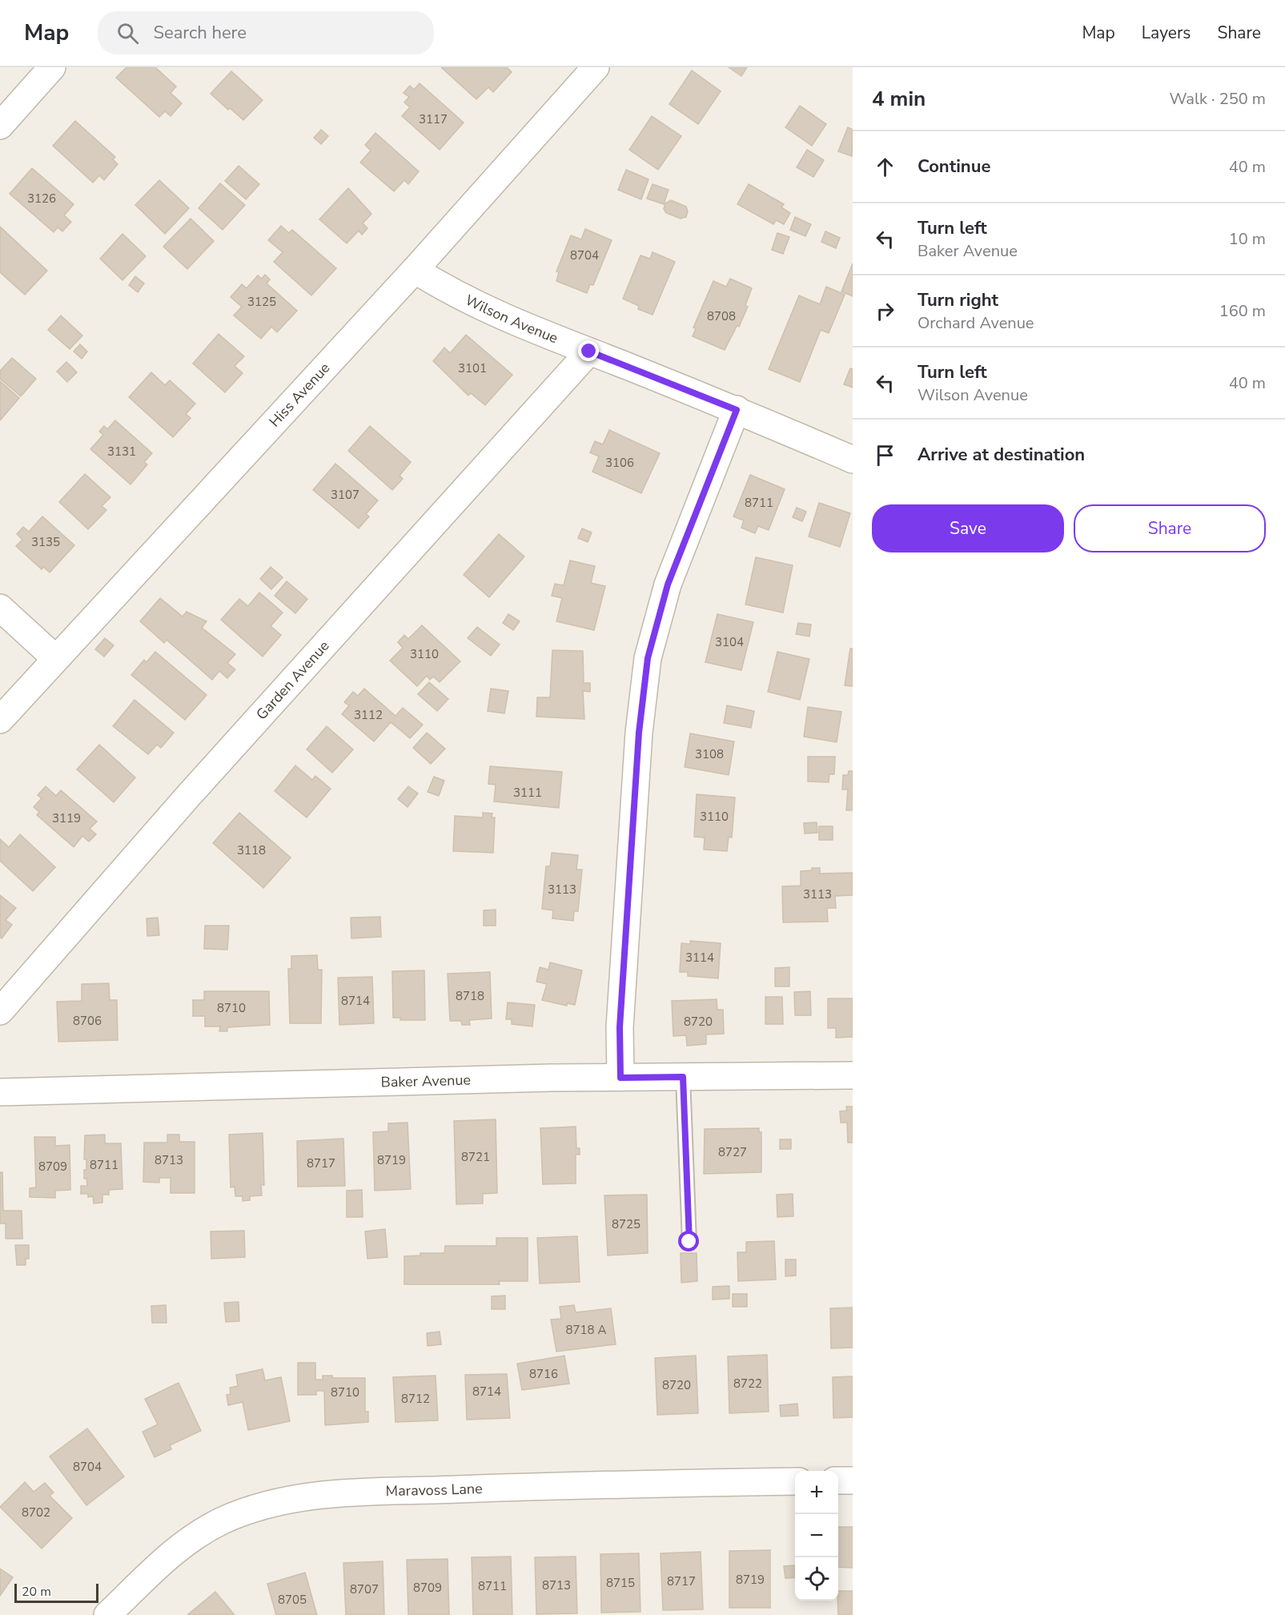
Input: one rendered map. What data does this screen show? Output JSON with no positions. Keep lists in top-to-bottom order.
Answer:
{
  "streets": {
    "street": [
      "Wilson Avenue",
      "Hiss Avenue",
      "Garden Avenue",
      "Baker Avenue",
      "Maravoss Lane"
    ]
  },
  "crossings": [
    ["Wilson Avenue", "Hiss Avenue"],
    ["Wilson Avenue", "Garden Avenue"]
  ],
  "house_numbers": [
    "3117",
    "3126",
    "8704",
    "3125",
    "8708",
    "3101",
    "3131",
    "3106",
    "3107",
    "8711",
    "3135",
    "3104",
    "3110",
    "3112",
    "3108",
    "3111",
    "3110",
    "3119",
    "3118",
    "3113",
    "3113",
    "3114",
    "8718",
    "8714",
    "8710",
    "8706",
    "8720",
    "8727",
    "8721",
    "8713",
    "8719",
    "8717",
    "8711",
    "8709",
    "8725",
    "8718 A",
    "8716",
    "8722",
    "8720",
    "8714",
    "8710",
    "8712",
    "8704",
    "8702",
    "8719",
    "8717",
    "8715",
    "8713",
    "8711",
    "8709",
    "8707",
    "8705"
  ],
  "scale_bar": "20 m",
  "page": {
    "header": "Map",
    "search": "Search here",
    "nav": ["Map", "Layers", "Share"],
    "heading": ["4 min", "Walk · 250 m"],
    "list": [
      ["Continue", "40 m"],
      ["Turn left", "Baker Avenue", "10 m"],
      ["Turn right", "Orchard Avenue", "160 m"],
      ["Turn left", "Wilson Avenue", "40 m"],
      "Arrive at destination"
    ],
    "buttons": ["Save", "Share"],
    "map_buttons": ["+", "−"],
    "scale": "20 m"
  }
}
